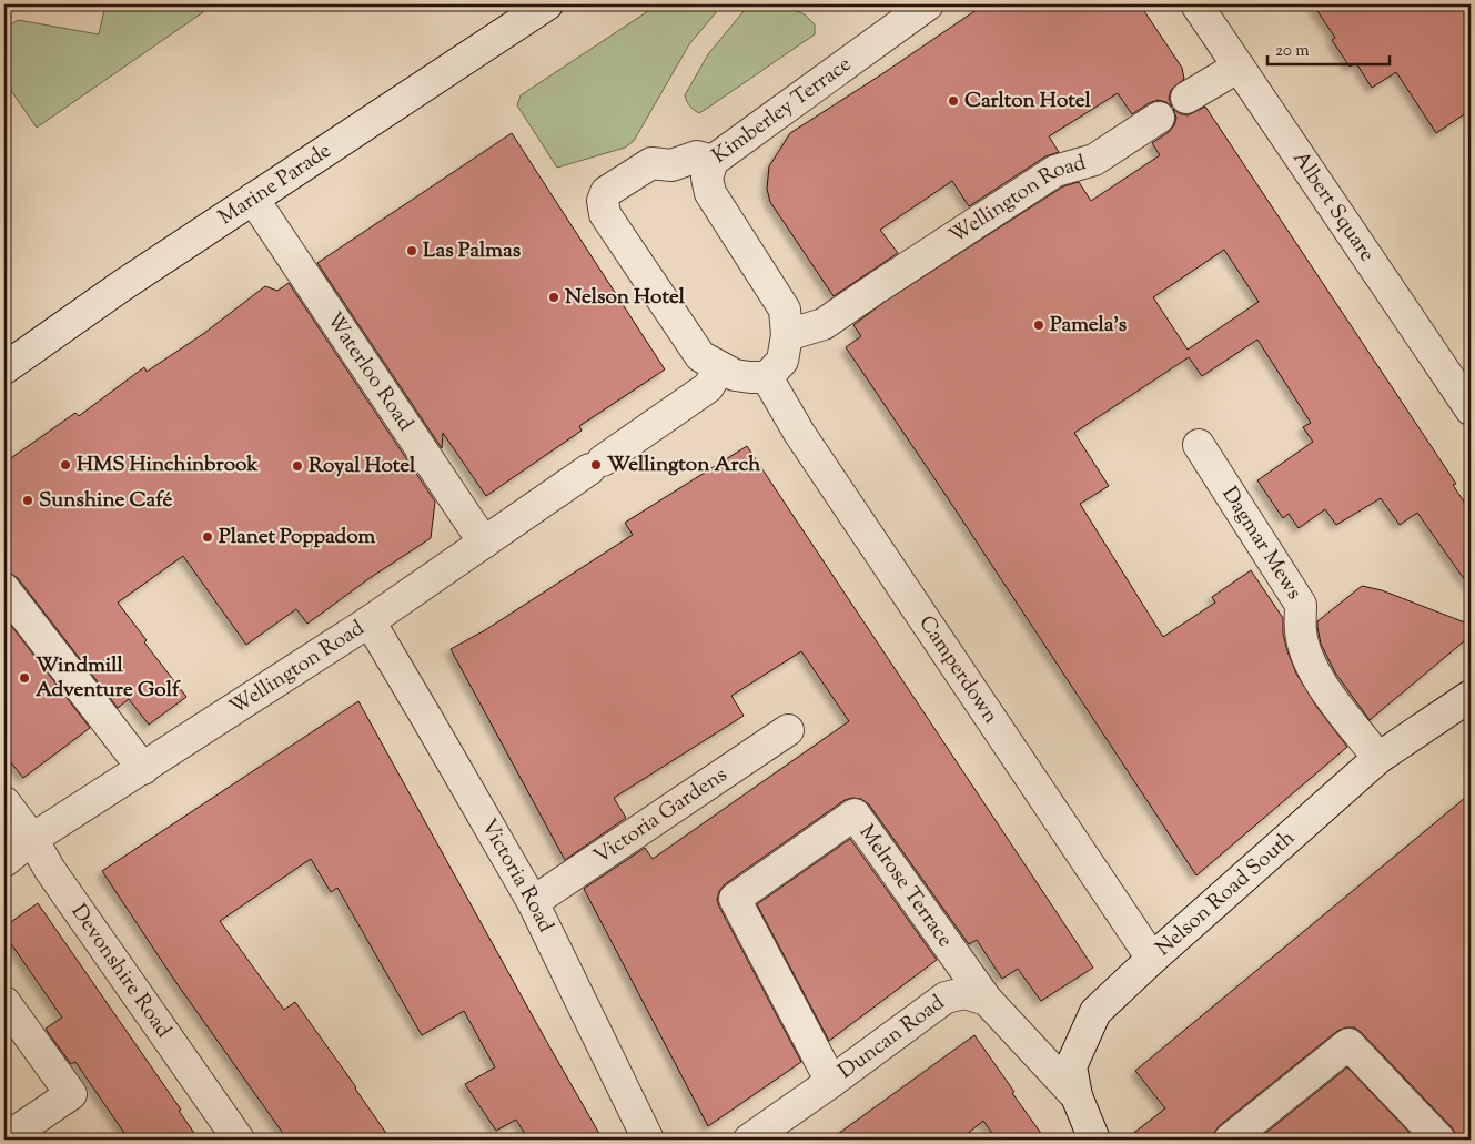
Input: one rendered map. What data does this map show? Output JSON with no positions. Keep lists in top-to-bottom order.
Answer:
{
  "streets": {
    "street": [
      "Kimberley Terrace",
      "Marine Parade",
      "Wellington Road",
      "Albert Square",
      "Waterloo Road",
      "Dagmar Mews",
      "Camperdown",
      "Victoria Gardens",
      "Victoria Road",
      "Melrose Terrace",
      "Nelson Road South",
      "Devonshire Road",
      "Duncan Road"
    ]
  },
  "crossings": [
    ["Kimberley Terrace", "Wellington Road"],
    ["Kimberley Terrace", "Camperdown"],
    ["Marine Parade", "Waterloo Road"],
    ["Wellington Road", "Waterloo Road"],
    ["Wellington Road", "Victoria Road"],
    ["Wellington Road", "Devonshire Road"],
    ["Dagmar Mews", "Nelson Road South"],
    ["Camperdown", "Nelson Road South"],
    ["Victoria Gardens", "Victoria Road"],
    ["Melrose Terrace", "Duncan Road"]
  ],
  "places": [
    "Carlton Hotel",
    "Las Palmas",
    "Nelson Hotel",
    "Pamela's",
    "HMS Hinchinbrook",
    "Wellington Arch",
    "Royal Hotel",
    "Sunshine Café",
    "Planet Poppadom",
    "Windmill Adventure Golf"
  ],
  "scale_bar": "20 m"
}
